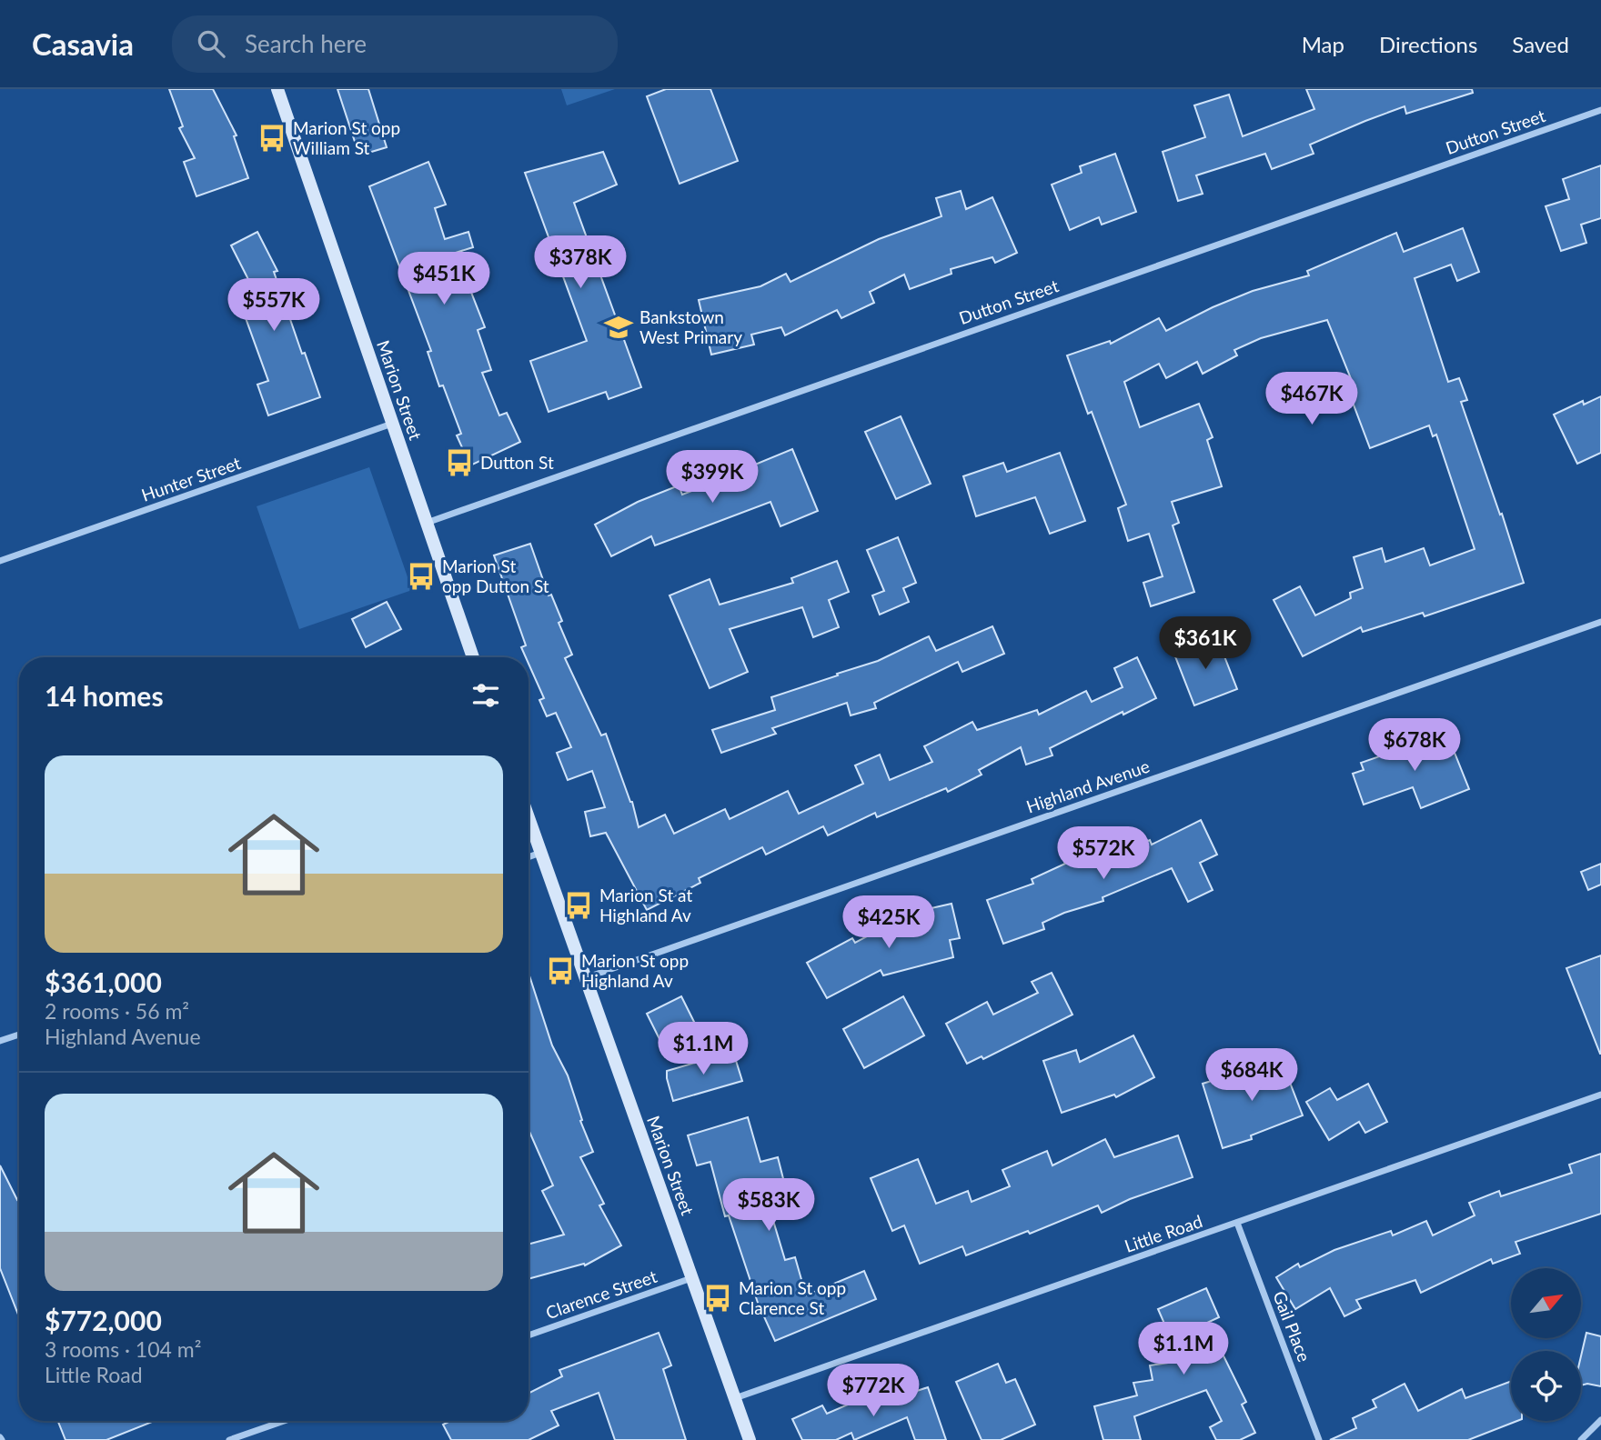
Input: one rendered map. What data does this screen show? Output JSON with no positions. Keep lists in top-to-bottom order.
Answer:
{
  "streets": {
    "main road": ["Marion Street"],
    "street": [
      "Dutton Street",
      "Hunter Street",
      "Highland Avenue",
      "Little Road",
      "Clarence Street",
      "Gail Place"
    ]
  },
  "crossings": [
    ["Dutton Street", "Marion Street"],
    ["Marion Street", "Hunter Street"],
    ["Marion Street", "Highland Avenue"],
    ["Marion Street", "Little Road"],
    ["Marion Street", "Clarence Street"],
    ["Little Road", "Gail Place"]
  ],
  "places": {
    "bus stop": [
      "Marion St opp William St",
      "Dutton St",
      "Marion St opp Dutton St",
      "Marion St at Highland Av",
      "Marion St opp Highland Av",
      "Marion St opp Clarence St"
    ],
    "school or university": ["Bankstown West Primary"]
  },
  "north": "top right",
  "page": {
    "header": "Casavia",
    "search": "Search here",
    "nav": ["Map", "Directions", "Saved"],
    "price": [
      "$378K",
      "$451K",
      "$557K",
      "$467K",
      "$399K",
      "$361K",
      "$678K",
      "$572K",
      "$425K",
      "$1.1M",
      "$684K",
      "$583K",
      "$1.1M",
      "$772K"
    ],
    "heading": "14 homes",
    "list": [
      {
        "name": "$361,000",
        "note": "2 rooms · 56 m² · Highland Avenue"
      },
      {
        "name": "$772,000",
        "note": "3 rooms · 104 m² · Little Road"
      }
    ]
  }
}
